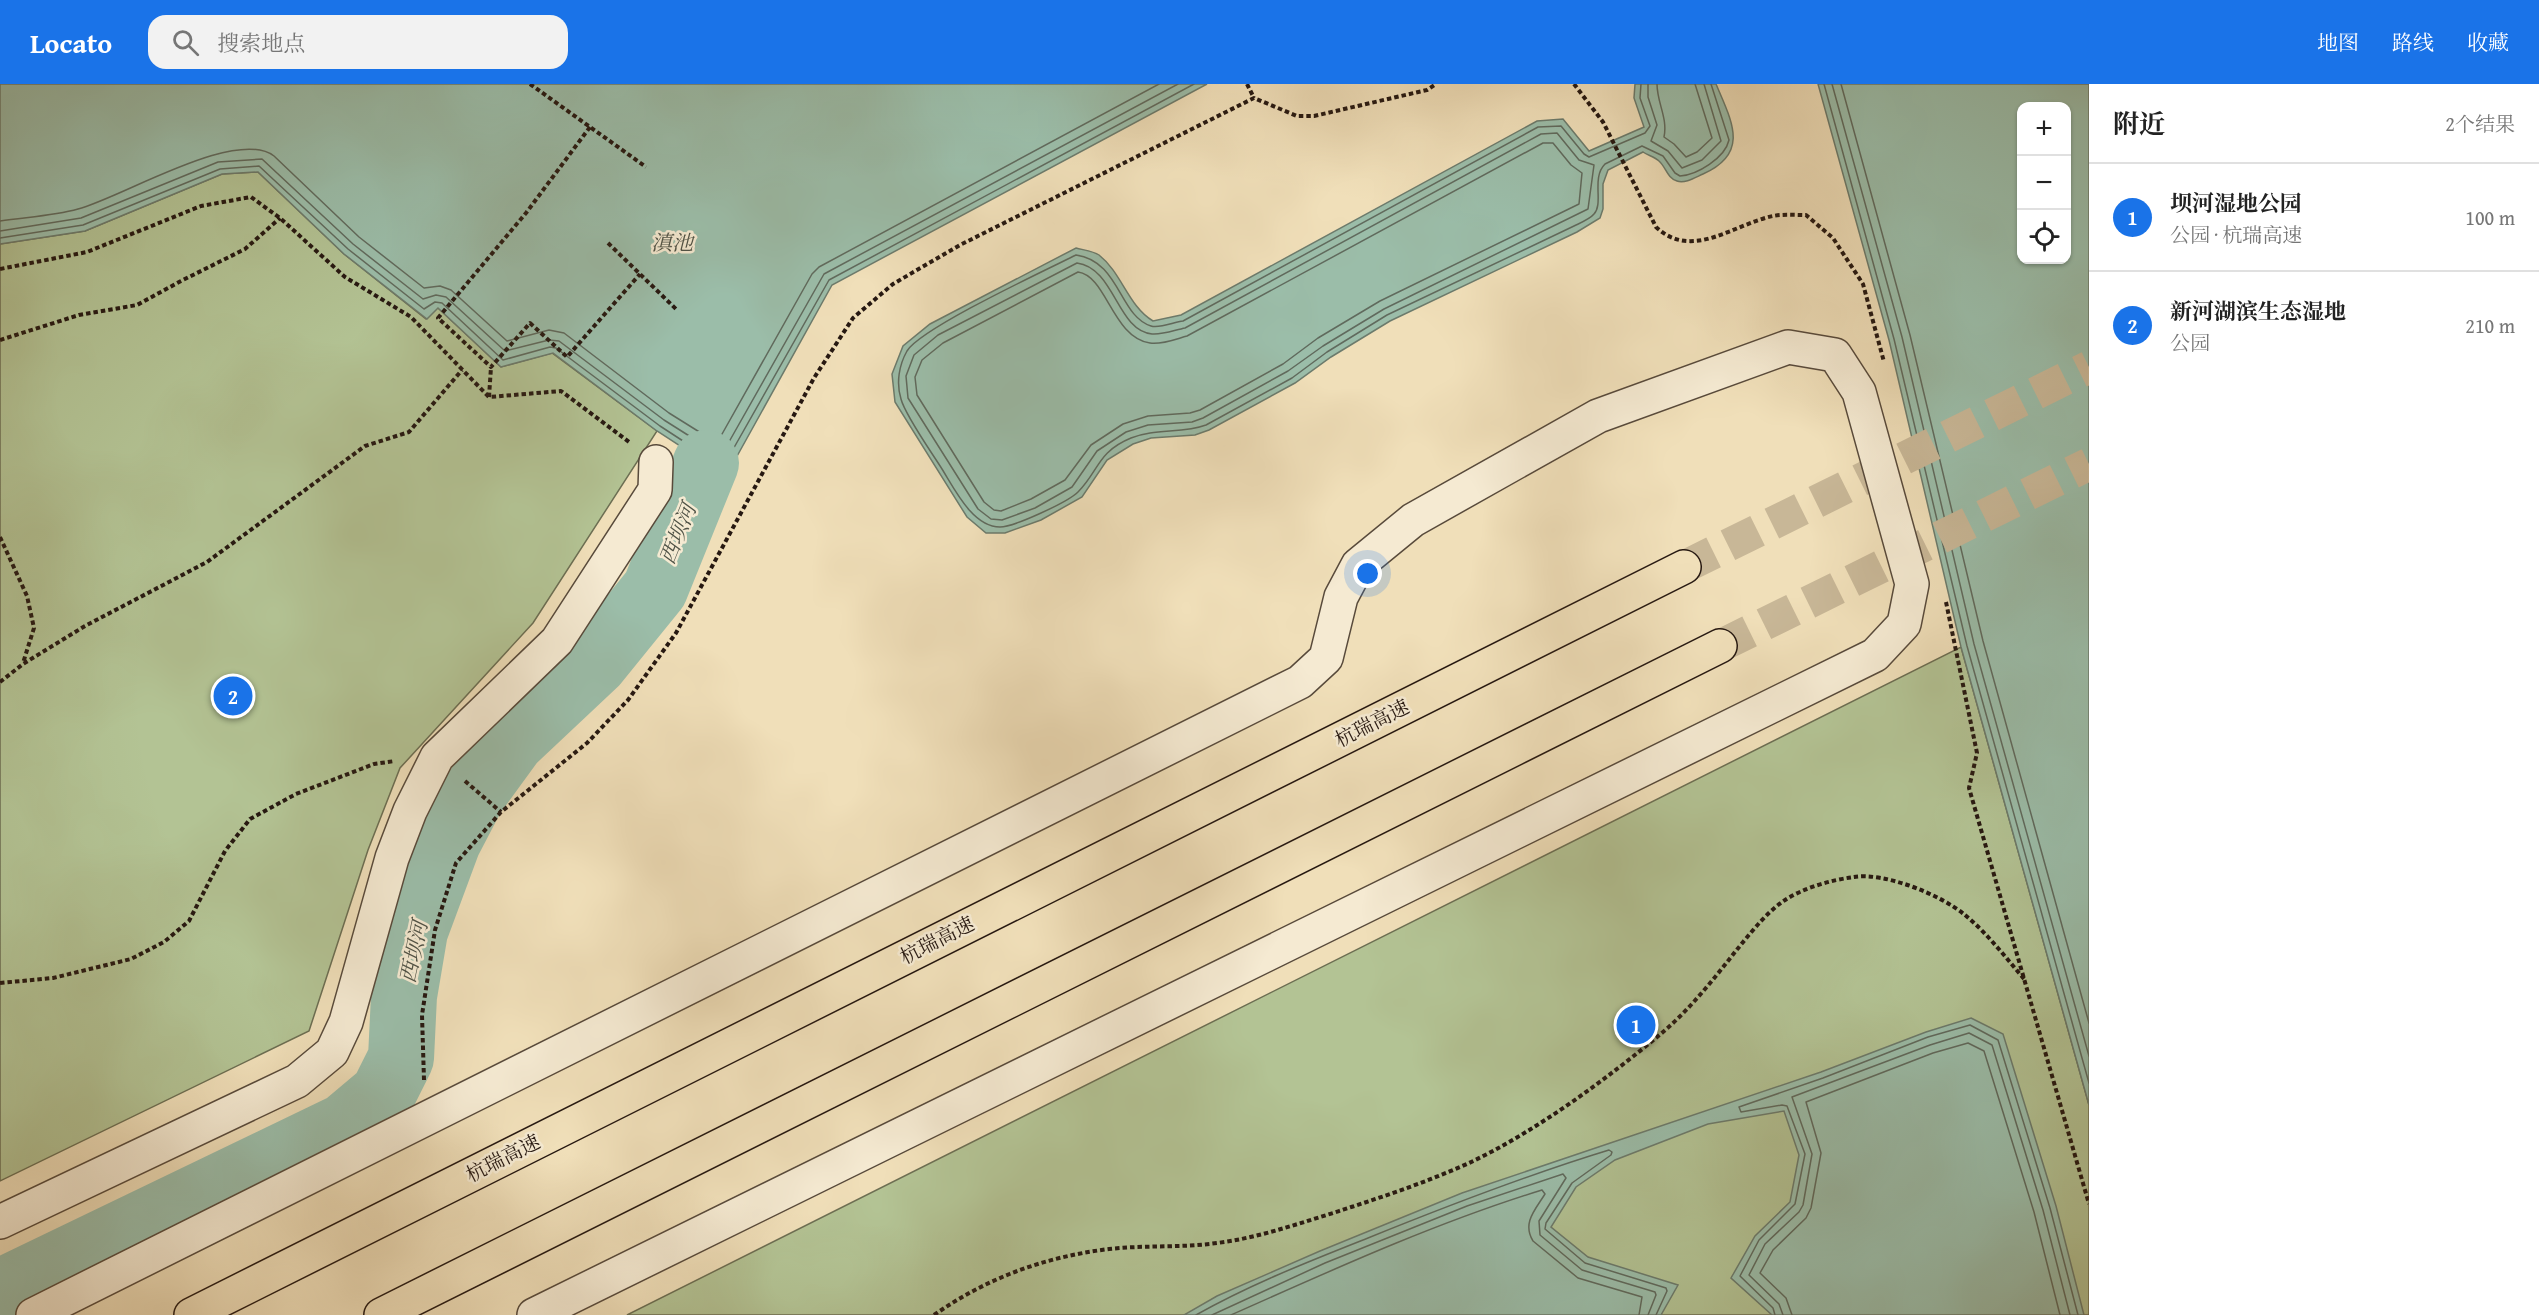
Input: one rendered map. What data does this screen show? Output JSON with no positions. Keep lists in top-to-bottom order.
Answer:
{
  "streets": {
    "highway": ["杭瑞高速"]
  },
  "water": ["滇池", "西坝河"],
  "page": {
    "header": "Locato",
    "search": "搜索地点",
    "nav": ["地图", "路线", "收藏"],
    "heading": ["附近", "2个结果"],
    "map_buttons": ["+", "−"],
    "list": [
      {
        "mark": "1",
        "name": "坝河湿地公园",
        "note": "公园 · 杭瑞高速",
        "value": "100 m"
      },
      {
        "mark": "2",
        "name": "新河湖滨生态湿地",
        "note": "公园",
        "value": "210 m"
      }
    ],
    "pins": ["2", "1"]
  }
}
